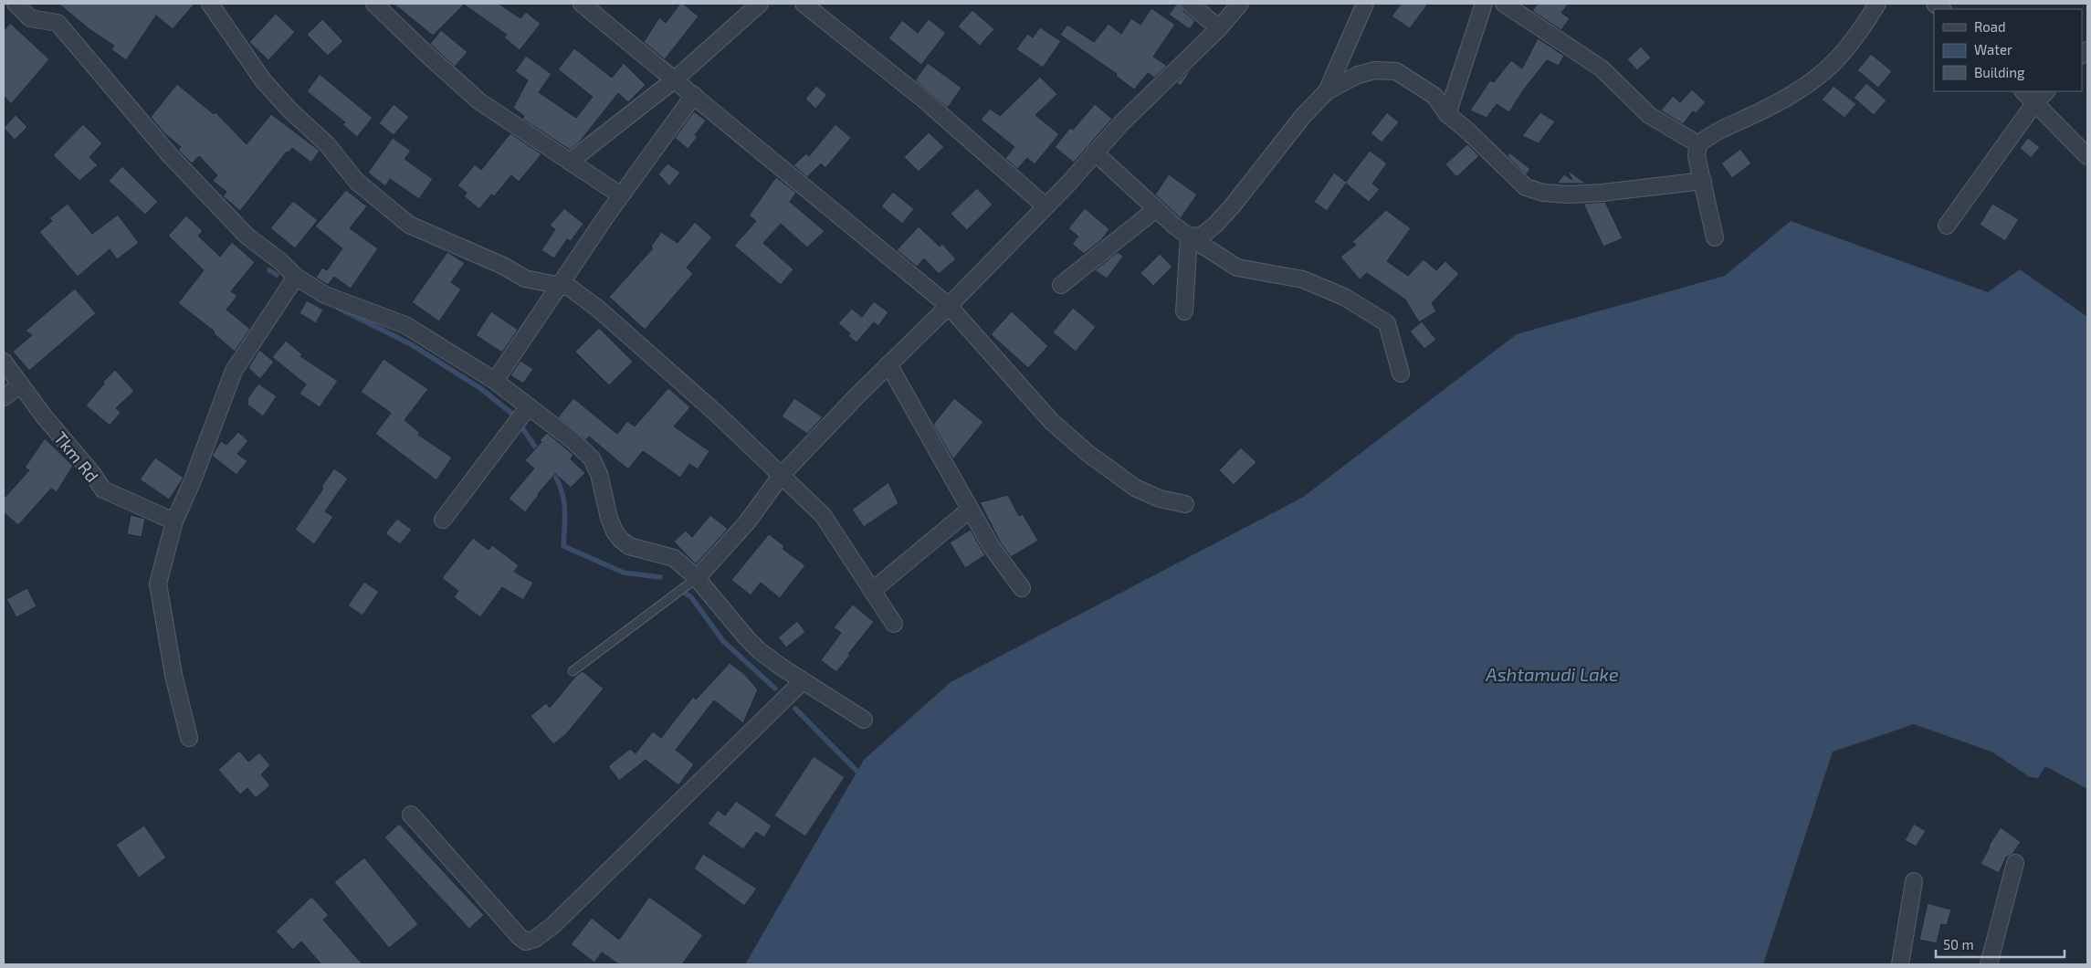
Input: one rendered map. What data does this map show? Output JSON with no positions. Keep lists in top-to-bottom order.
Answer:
{
  "streets": {
    "street": ["Tkm Rd"]
  },
  "water": ["Ashtamudi Lake"],
  "legend": ["Road", "Water", "Building"],
  "scale_bar": "50 m"
}
